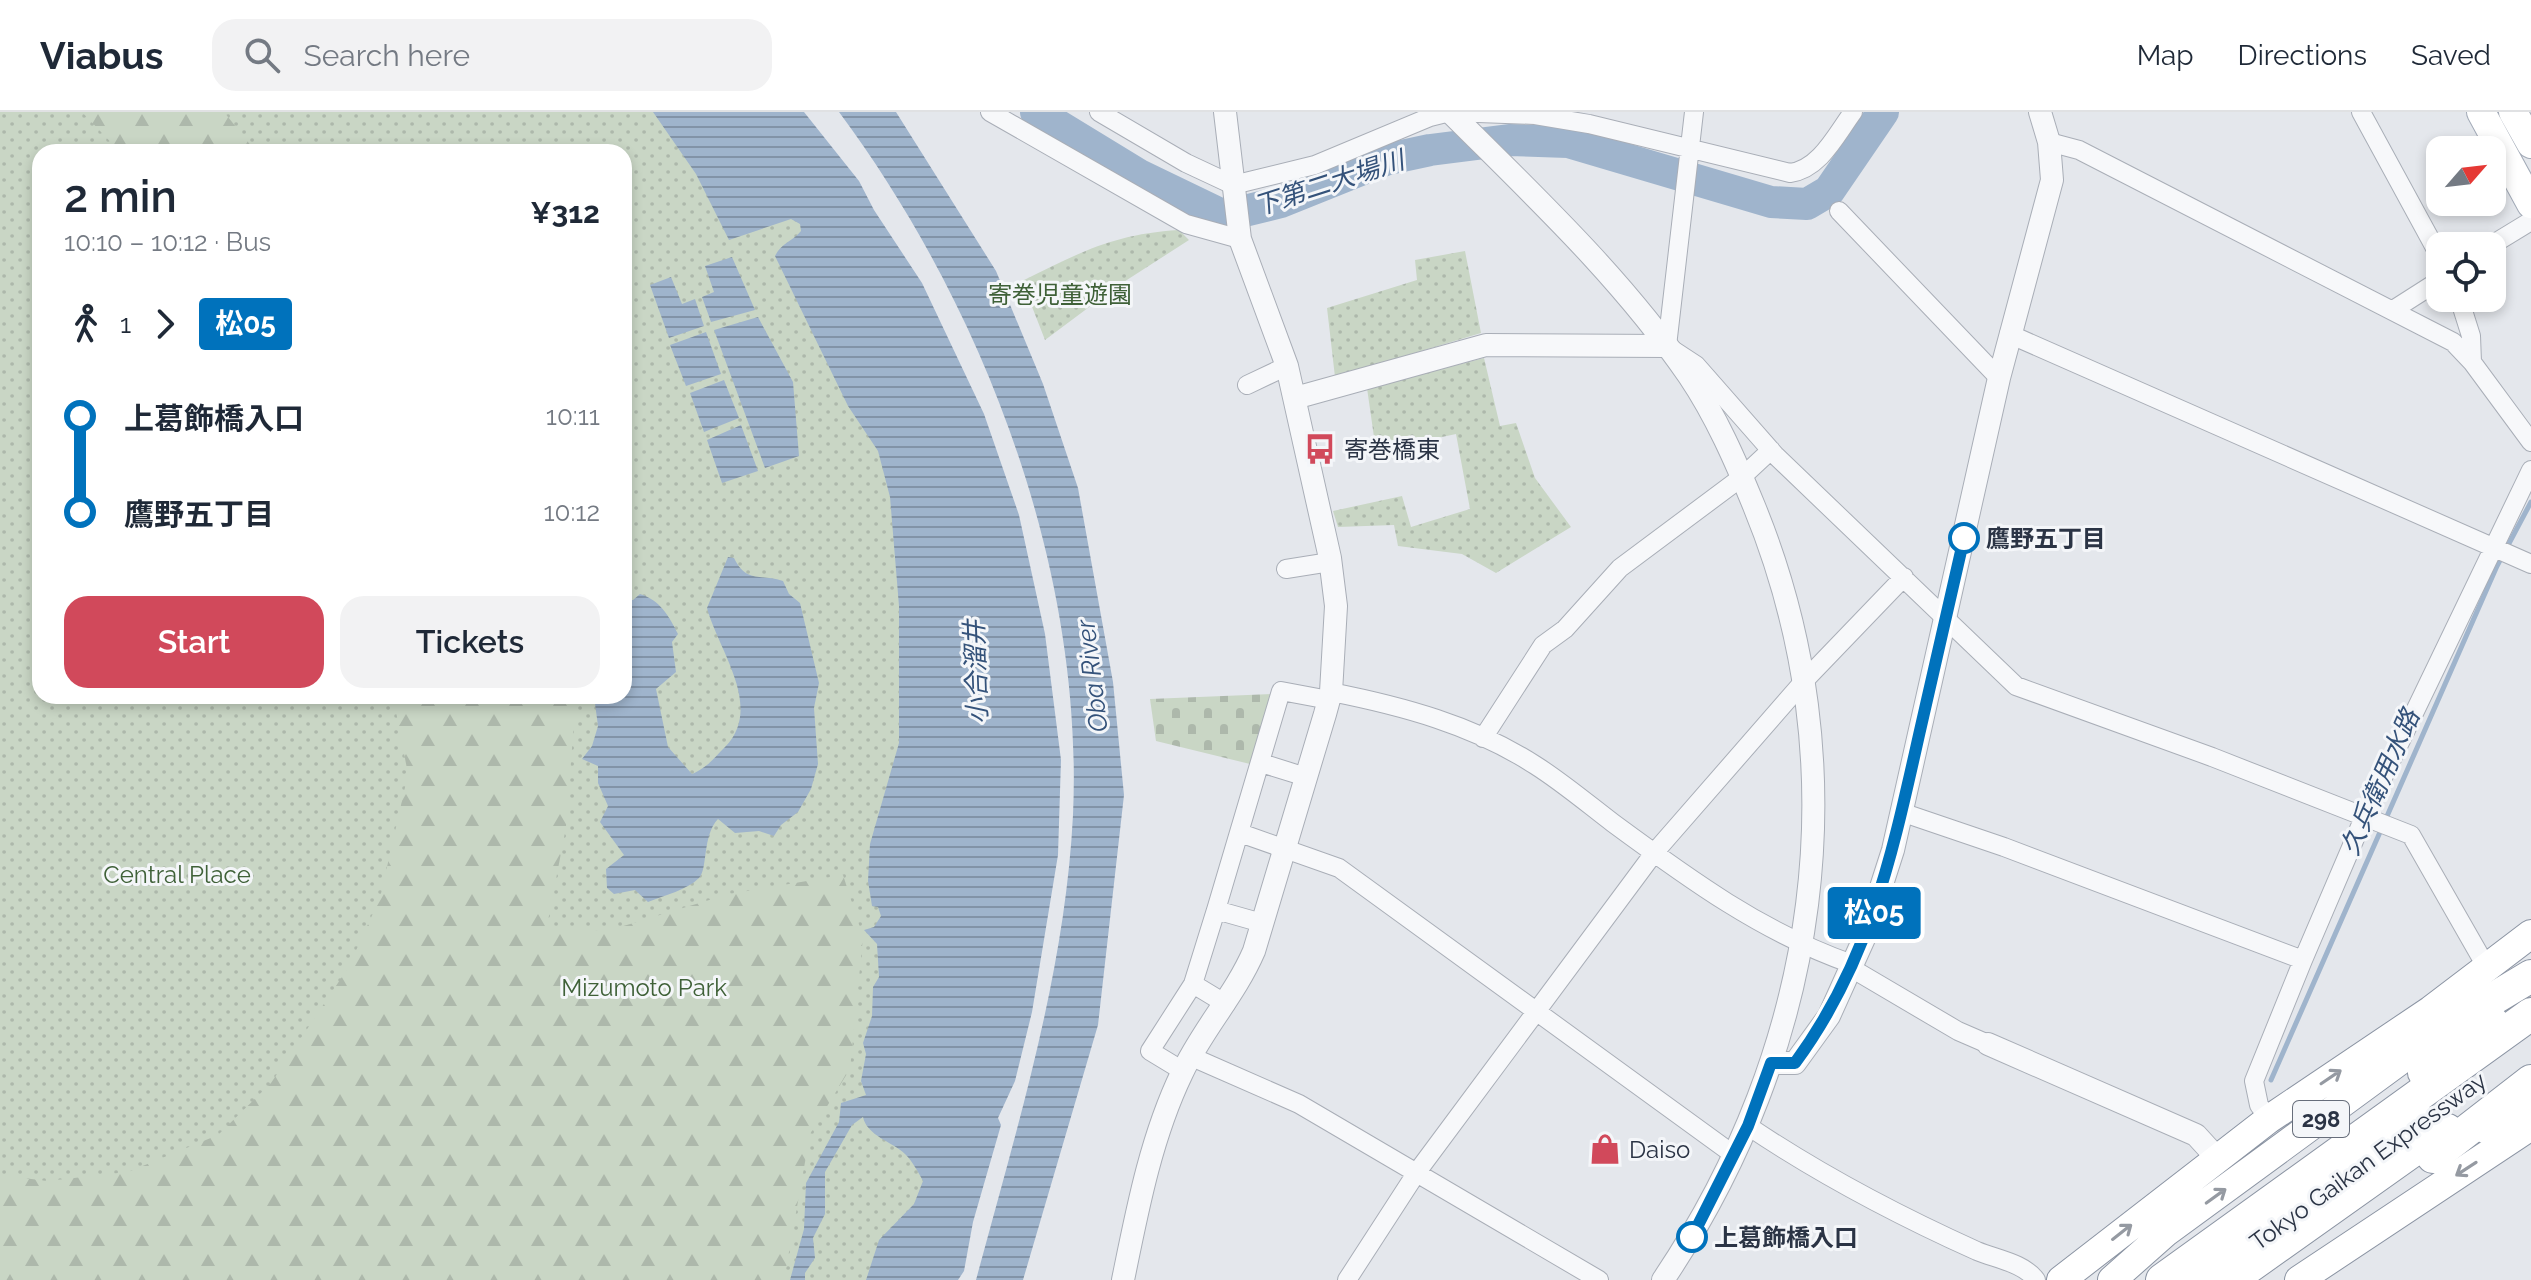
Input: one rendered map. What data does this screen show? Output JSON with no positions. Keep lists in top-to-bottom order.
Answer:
{
  "streets": {
    "highway": ["Tokyo Gaikan Expressway"],
    "main road": ["298"]
  },
  "water": [
    "下第二大場川",
    "小合溜井",
    "Oba River",
    "久兵衛用水路"
  ],
  "parks": ["寄巻児童遊園", "Central Place", "Mizumoto Park"],
  "places": {
    "bus stop": ["寄巻橋東"],
    "other": ["鷹野五丁目", "上葛飾橋入口"],
    "shop": ["Daiso"]
  },
  "lines": ["bus line 松05"],
  "north": "top right",
  "page": {
    "header": "Viabus",
    "search": "Search here",
    "nav": ["Map", "Directions", "Saved"],
    "on_map": "松05",
    "heading": ["2 min", "10:10 – 10:12 · Bus", "¥312"],
    "legs": ["1", "松05"],
    "list": [
      {
        "name": "上葛飾橋入口",
        "value": "10:11"
      },
      {
        "name": "鷹野五丁目",
        "value": "10:12"
      }
    ],
    "buttons": ["Start", "Tickets"]
  }
}
